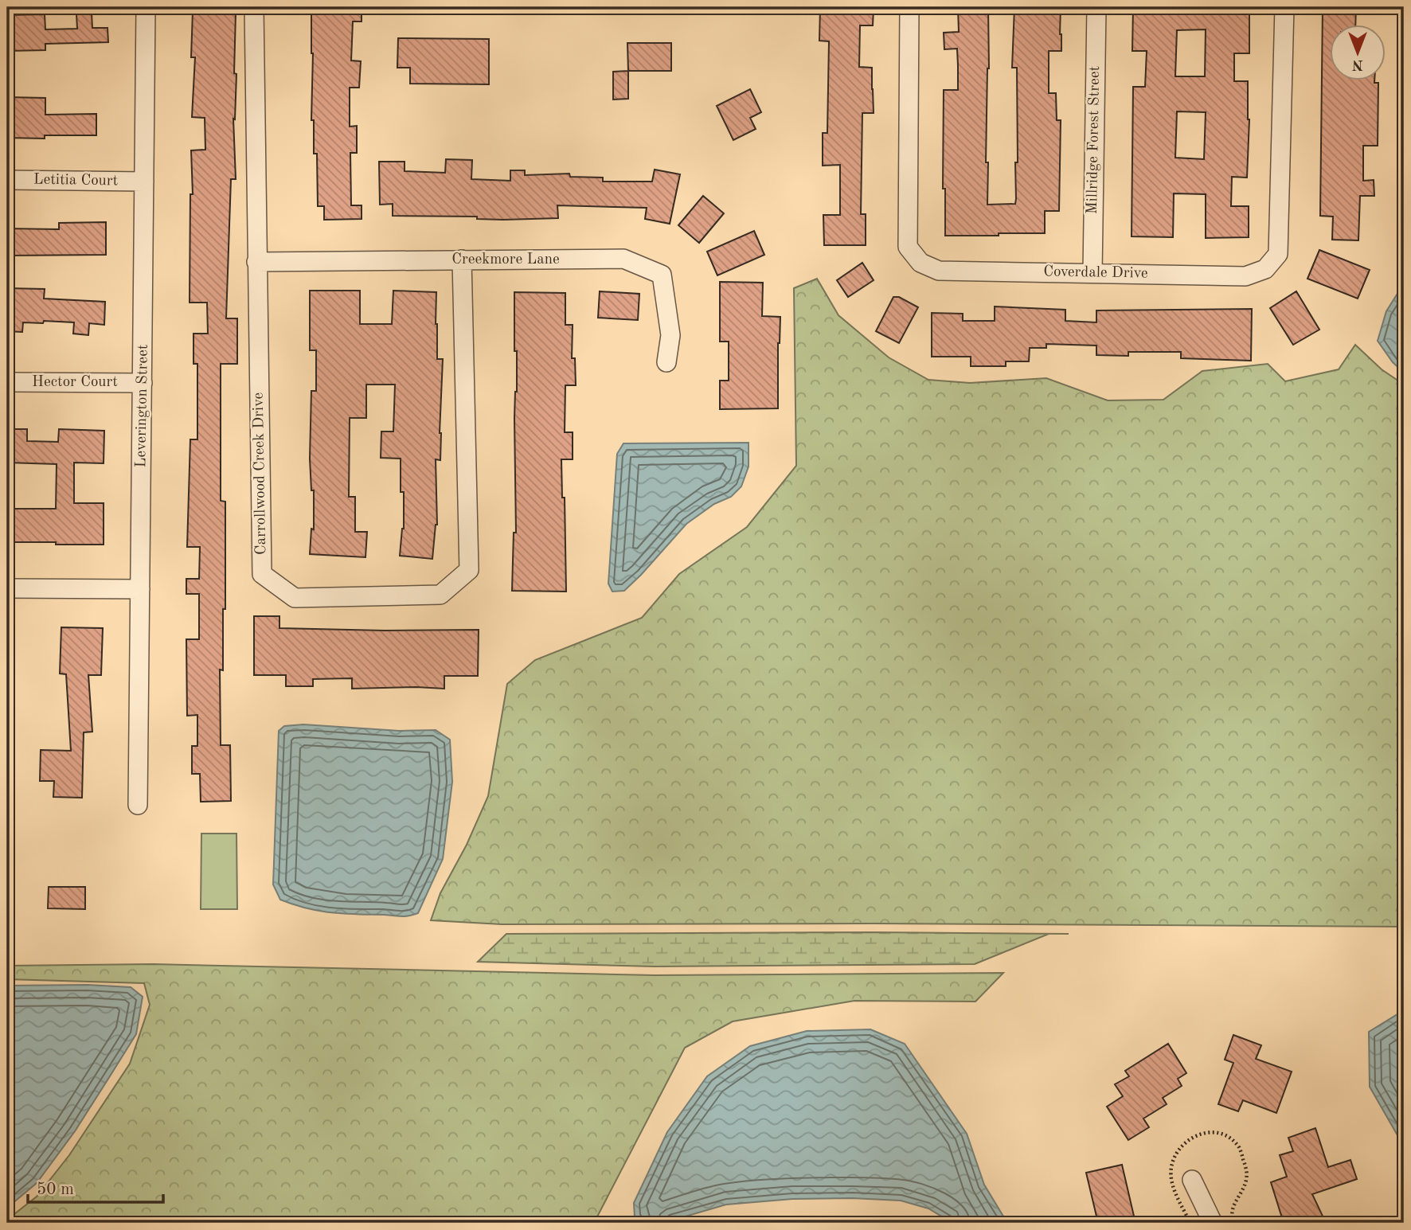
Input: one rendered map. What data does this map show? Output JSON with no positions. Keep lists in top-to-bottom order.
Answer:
{
  "streets": {
    "street": [
      "Millridge Forest Street",
      "Letitia Court",
      "Creekmore Lane",
      "Coverdale Drive",
      "Hector Court",
      "Leverington Street",
      "Carrollwood Creek Drive"
    ]
  },
  "crossings": [
    ["Millridge Forest Street", "Coverdale Drive"],
    ["Letitia Court", "Leverington Street"],
    ["Creekmore Lane", "Carrollwood Creek Drive"],
    ["Hector Court", "Leverington Street"]
  ],
  "scale_bar": "50 m",
  "north": "bottom"
}
